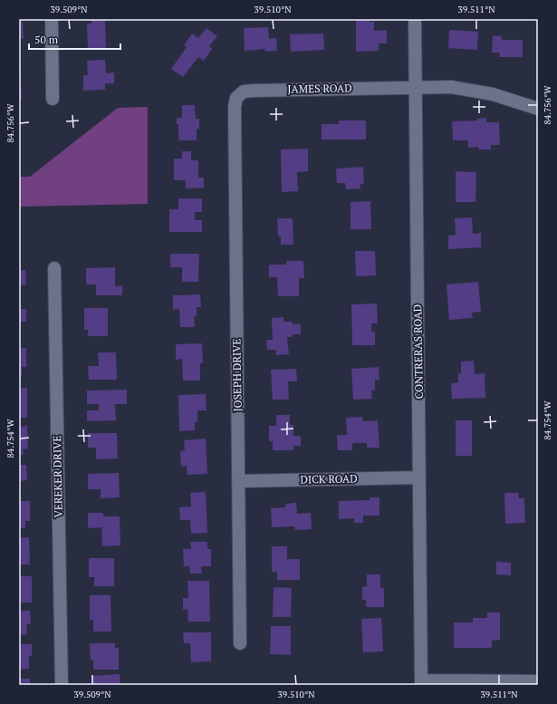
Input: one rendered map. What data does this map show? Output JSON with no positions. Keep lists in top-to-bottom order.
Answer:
{
  "streets": {
    "street": [
      "JAMES ROAD",
      "CONTRERAS ROAD",
      "JOSEPH DRIVE",
      "VEREKER DRIVE",
      "DICK ROAD"
    ]
  },
  "crossings": [
    ["JAMES ROAD", "CONTRERAS ROAD"],
    ["JAMES ROAD", "JOSEPH DRIVE"],
    ["CONTRERAS ROAD", "DICK ROAD"],
    ["JOSEPH DRIVE", "DICK ROAD"]
  ],
  "scale_bar": "50 m",
  "coordinates": [
    "39.509°N",
    "39.510°N",
    "39.511°N",
    "84.756°W",
    "84.754°W"
  ]
}
